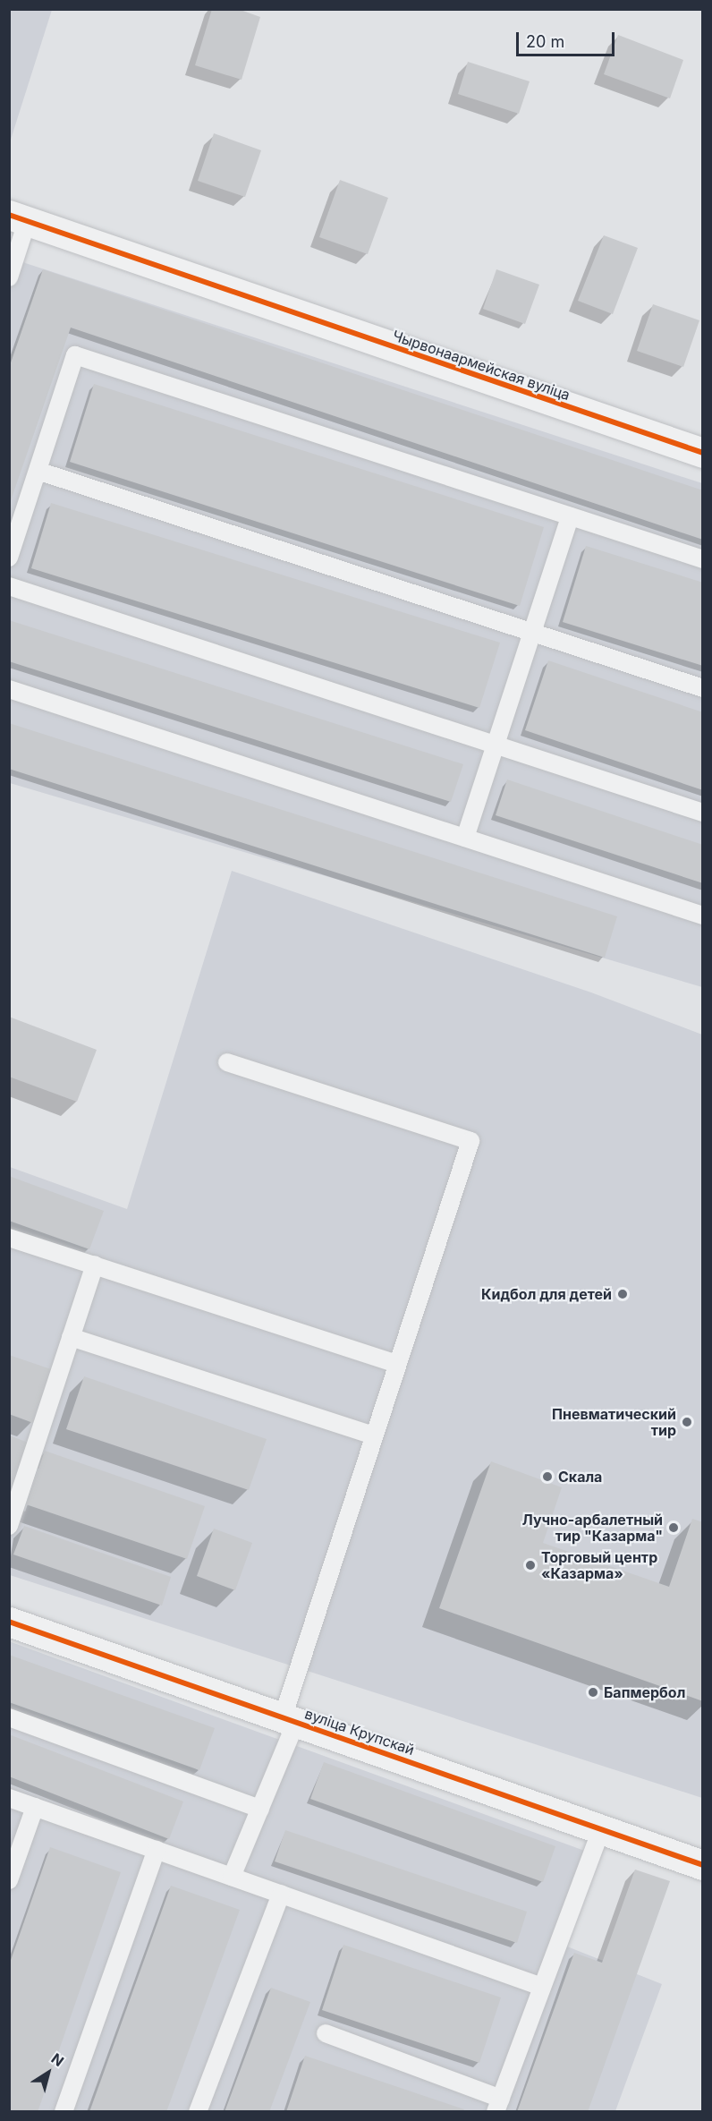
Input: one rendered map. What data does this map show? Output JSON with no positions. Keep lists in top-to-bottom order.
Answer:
{
  "streets": {
    "street": ["Чырвонаармейская вуліца", "вуліца Крупскай"]
  },
  "places": [
    "Кидбол для детей",
    "Пневматический тир",
    "Скала",
    "Лучно-арбалетный тир \"Казарма\"",
    "Торговый центр «Казарма»",
    "Бапмербол"
  ],
  "scale_bar": "20 m",
  "north": "top right"
}
